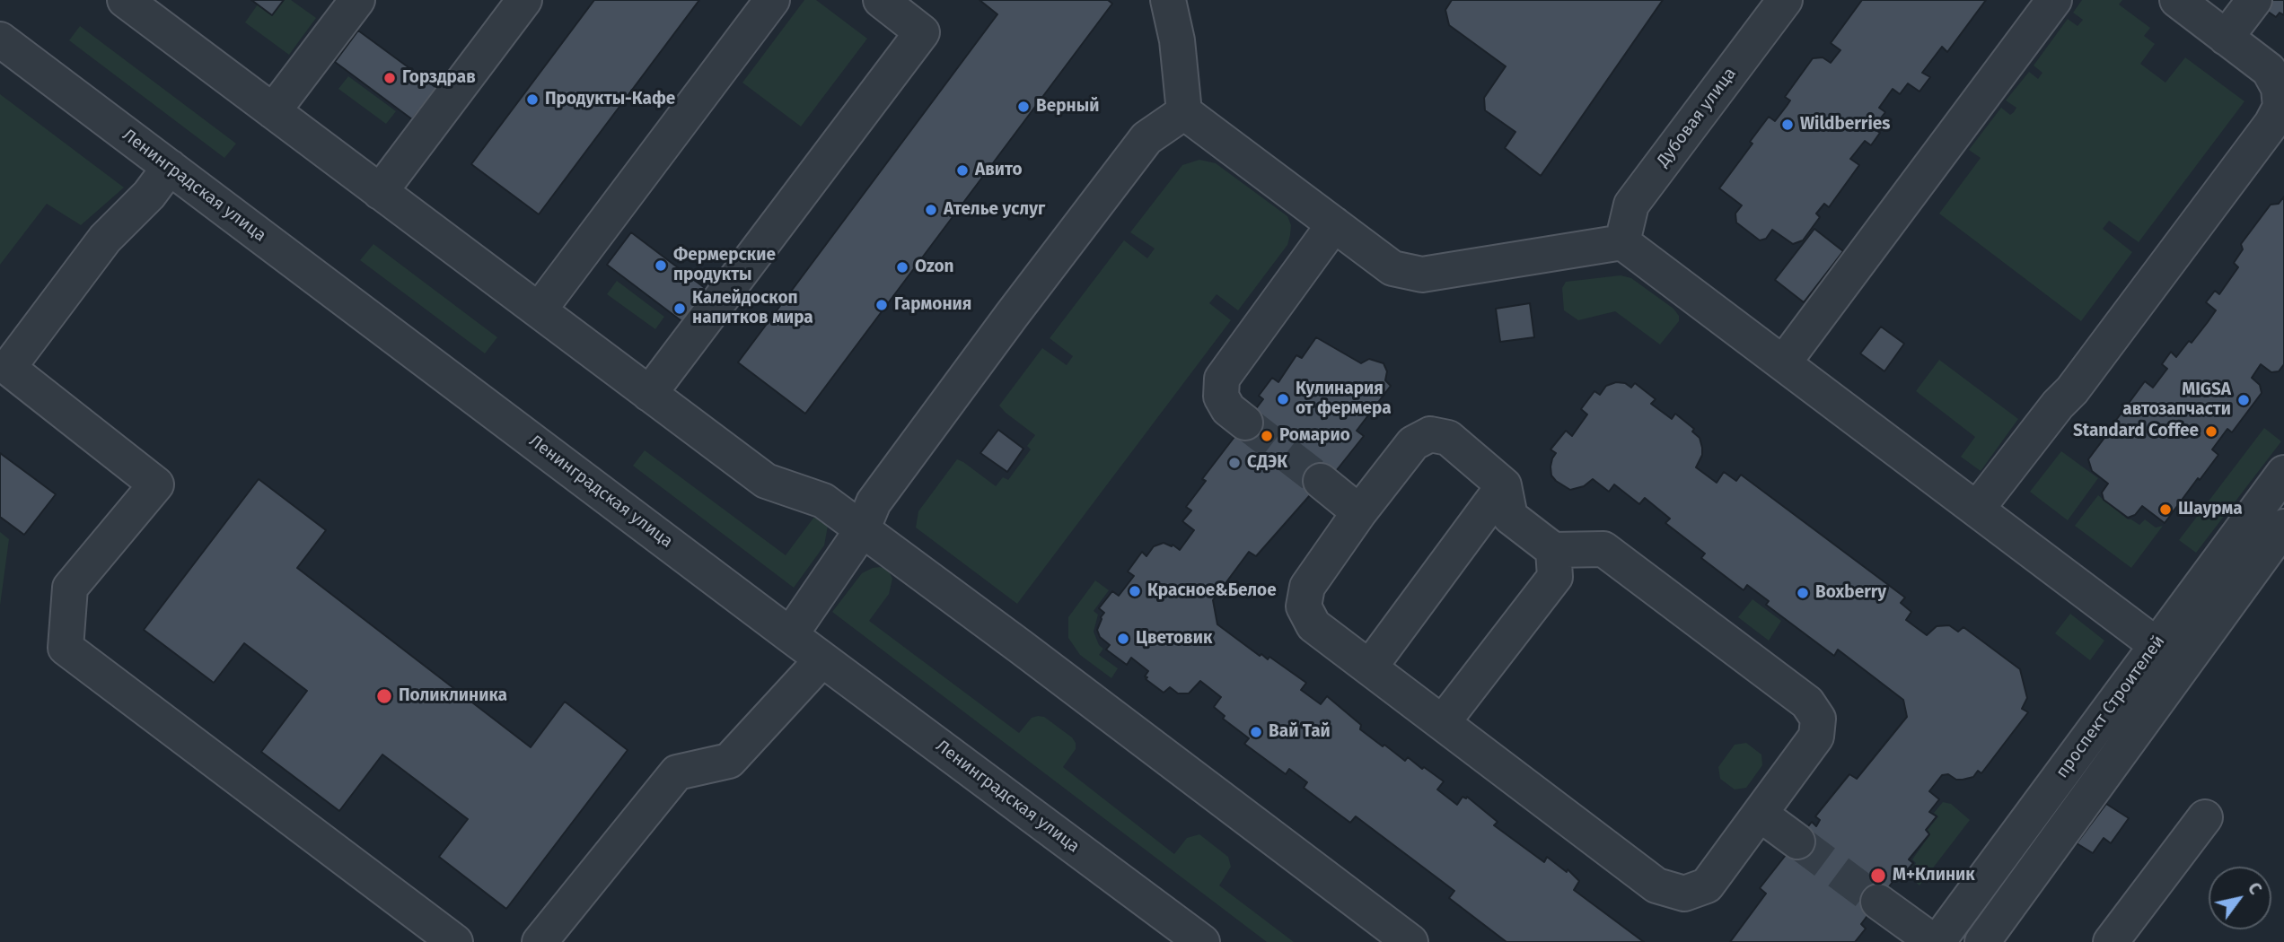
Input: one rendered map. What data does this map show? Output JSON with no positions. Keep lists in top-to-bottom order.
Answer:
{
  "streets": {
    "street": ["Дубовая улица", "Ленинградская улица", "проспект Строителей"]
  },
  "places": [
    "Горздрав",
    "Продукты-Кафе",
    "Верный",
    "Wildberries",
    "Авито",
    "Ателье услуг",
    "Фермерские продукты",
    "Ozon",
    "Гармония",
    "Калейдоскоп напитков мира",
    "Кулинария от фермера",
    "MIGSA автозапчасти",
    "Standard Coffee",
    "Ромарио",
    "СДЭК",
    "Шаурма",
    "Красное&Белое",
    "Boxberry",
    "Цветовик",
    "Поликлиника",
    "Вай Тай",
    "М+Клиник"
  ],
  "north": "top right"
}
